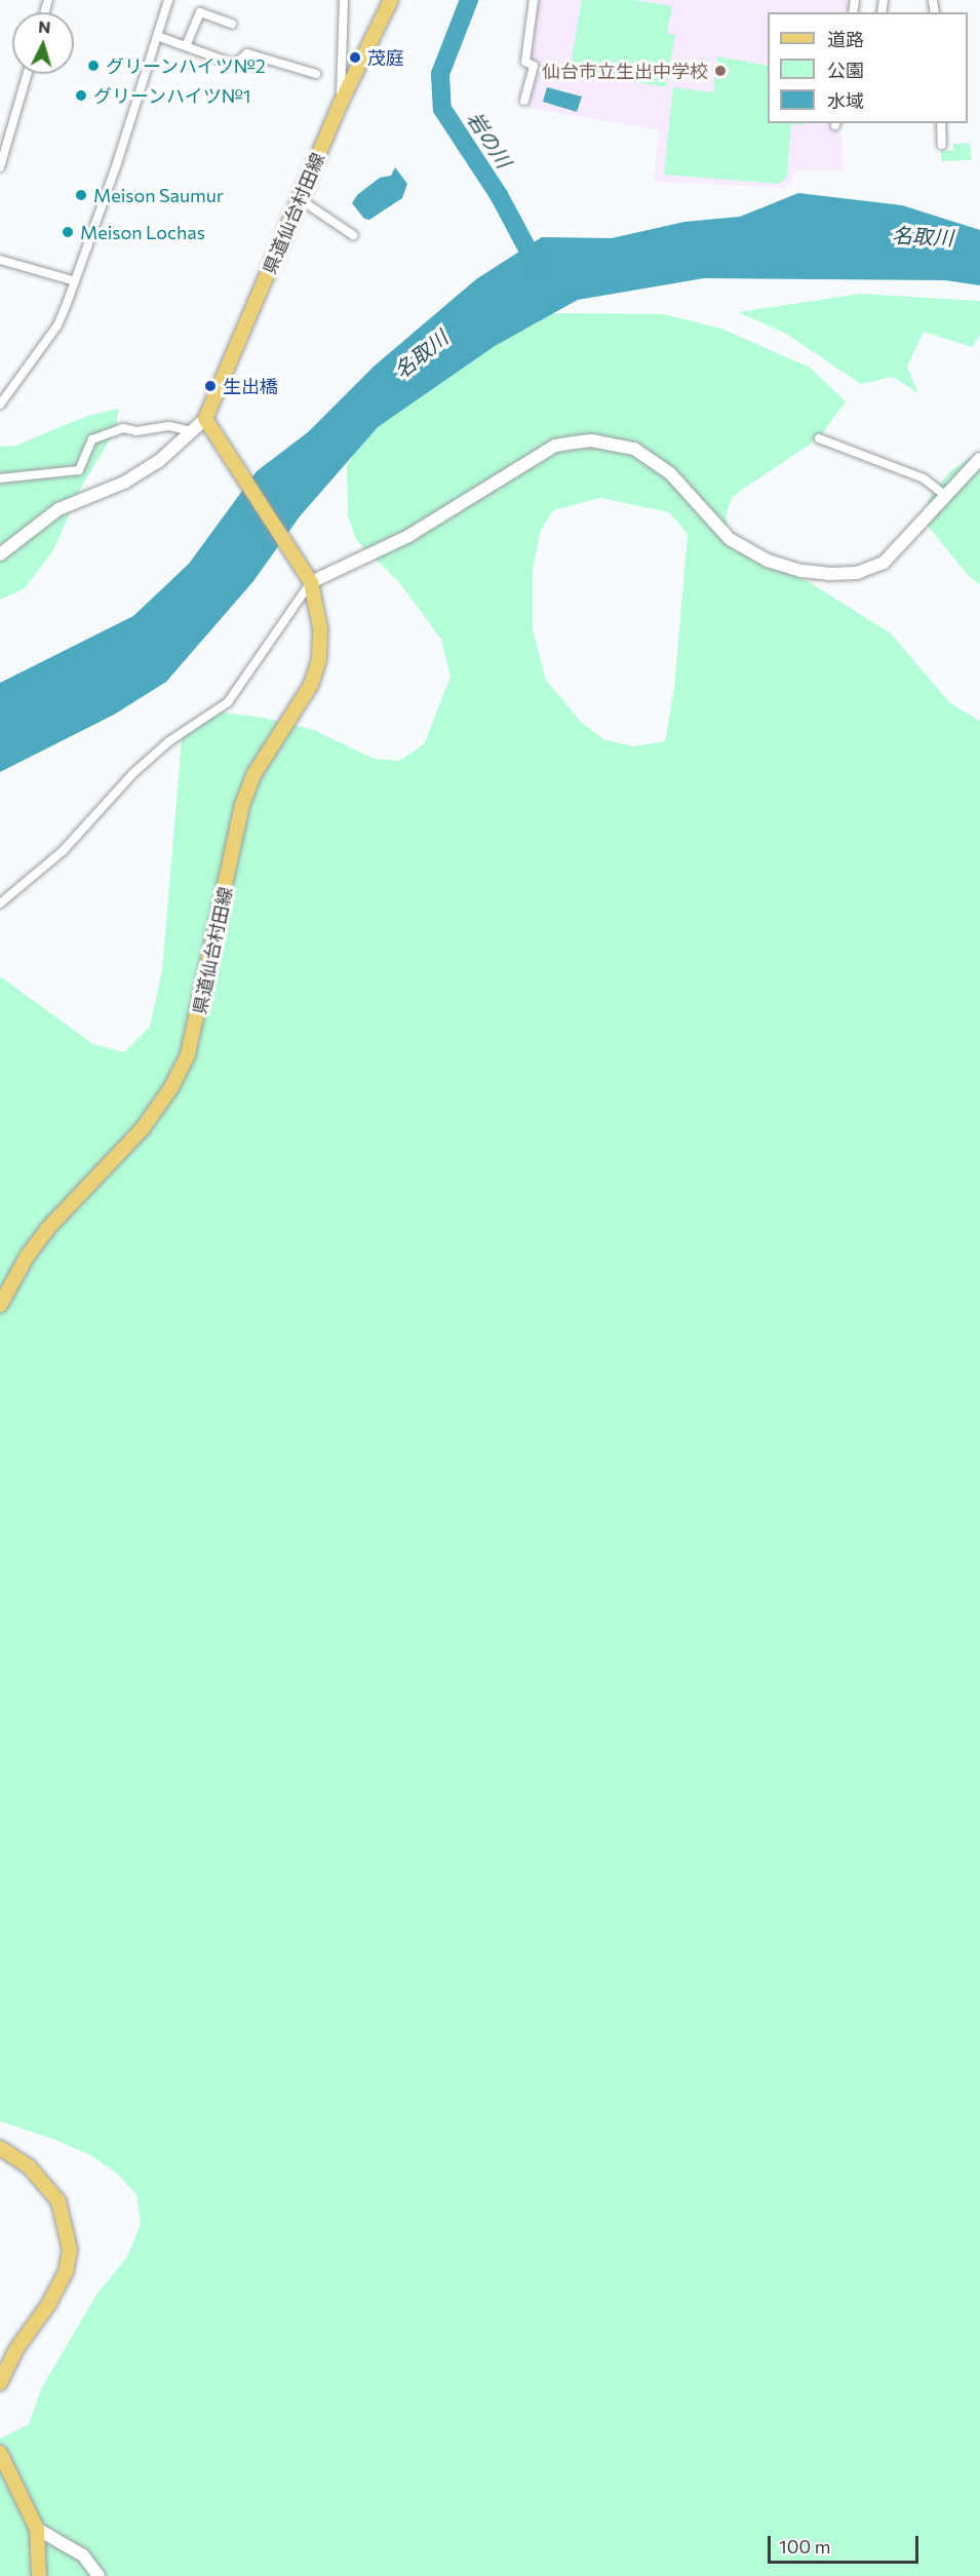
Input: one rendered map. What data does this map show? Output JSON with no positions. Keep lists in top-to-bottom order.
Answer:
{
  "streets": {
    "main road": ["県道仙台村田線"]
  },
  "water": ["岩の川", "名取川"],
  "places": [
    "茂庭",
    "グリーンハイツ№2",
    "仙台市立生出中学校",
    "グリーンハイツ№1",
    "Meison Saumur",
    "Meison Lochas",
    "生出橋"
  ],
  "legend": ["道路", "公園", "水域"],
  "scale_bar": "100 m",
  "north": "top"
}
